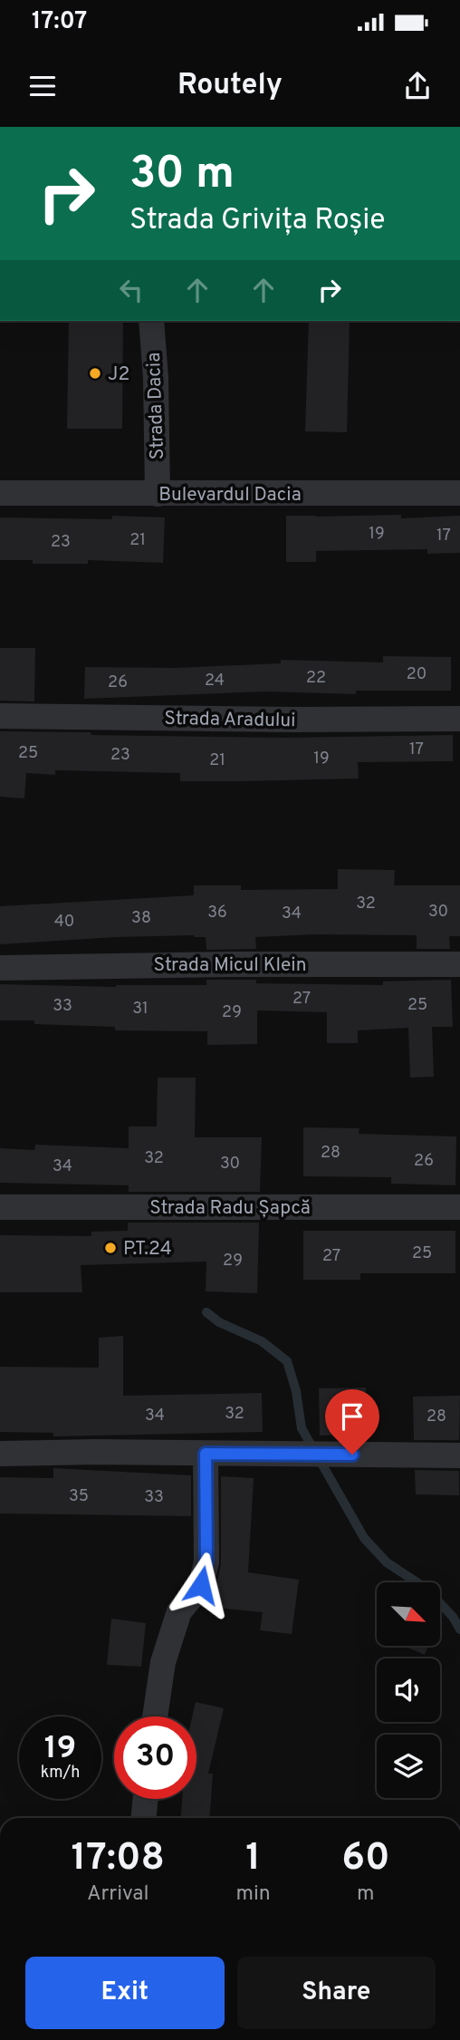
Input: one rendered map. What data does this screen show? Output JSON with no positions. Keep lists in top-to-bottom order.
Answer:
{
  "streets": {
    "street": [
      "Strada Dacia",
      "Bulevardul Dacia",
      "Strada Aradului",
      "Strada Micul Klein",
      "Strada Radu Șapcă"
    ]
  },
  "crossings": [
    ["Strada Dacia", "Bulevardul Dacia"]
  ],
  "places": ["J2", "P.T.24"],
  "house_numbers": [
    "19",
    "17",
    "21",
    "23",
    "20",
    "22",
    "24",
    "26",
    "17",
    "25",
    "23",
    "19",
    "21",
    "32",
    "30",
    "36",
    "34",
    "38",
    "40",
    "27",
    "25",
    "33",
    "31",
    "29",
    "28",
    "32",
    "26",
    "30",
    "34",
    "25",
    "27",
    "29",
    "32",
    "34",
    "28",
    "35",
    "33"
  ],
  "north": "bottom right",
  "page": {
    "status": "17:07",
    "header": "Routely",
    "turn": ["30 m", "Strada Grivița Roșie"],
    "speed": "19 km/h",
    "limit": "30",
    "eta": [
      "17:08",
      "Arrival",
      "1",
      "min",
      "60",
      "m"
    ],
    "buttons": ["Exit", "Share"]
  }
}
